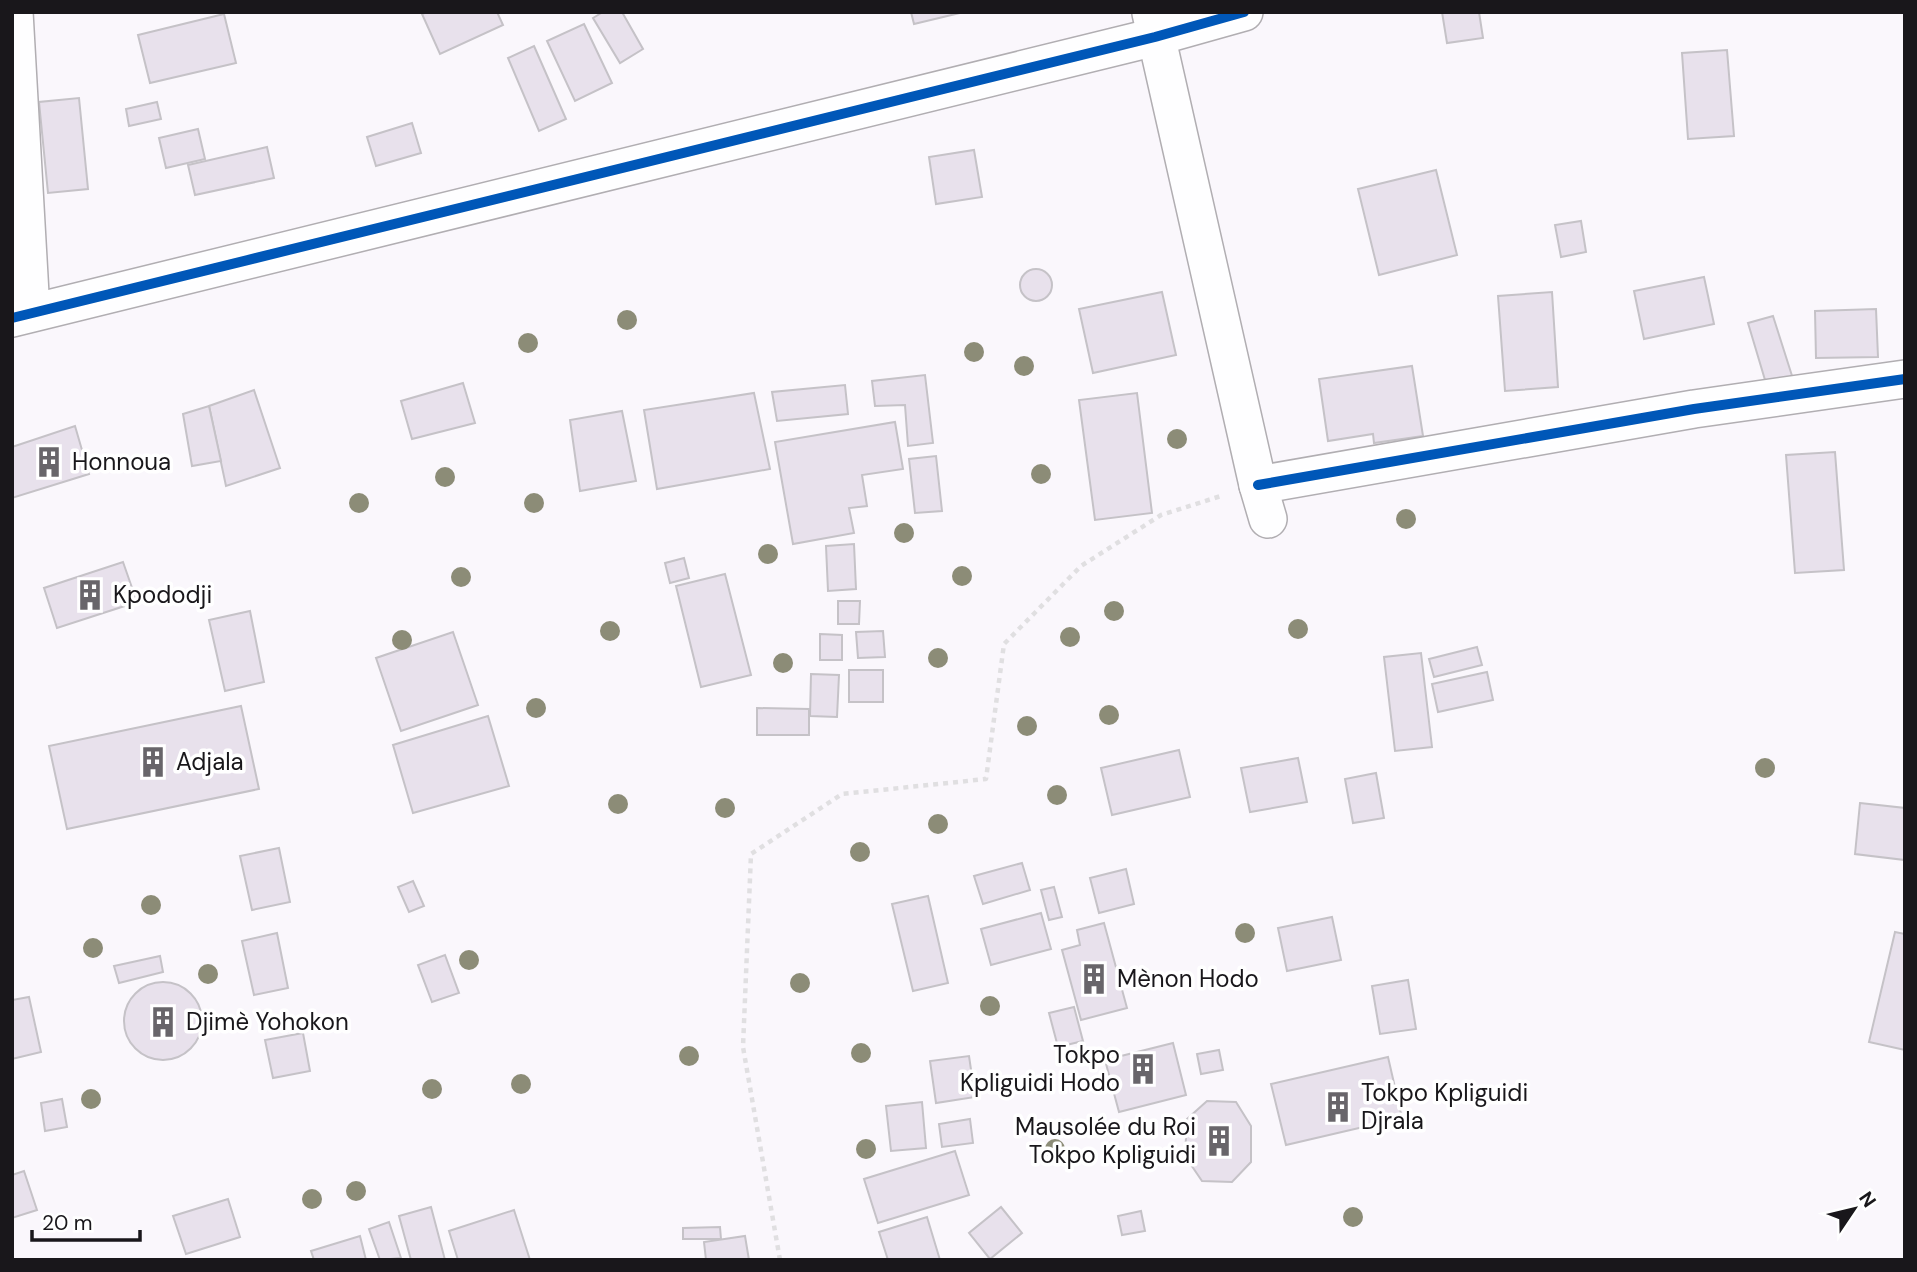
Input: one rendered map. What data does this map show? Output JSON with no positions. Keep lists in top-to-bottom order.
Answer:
{
  "places": {
    "building": [
      "Honnoua",
      "Kpododji",
      "Adjala",
      "Mènon Hodo",
      "Djimè Yohokon",
      "Tokpo Kpliguidi Hodo",
      "Tokpo Kpliguidi Djrala",
      "Mausolée du Roi Tokpo Kpliguidi"
    ]
  },
  "scale_bar": "20 m",
  "north": "top right"
}
